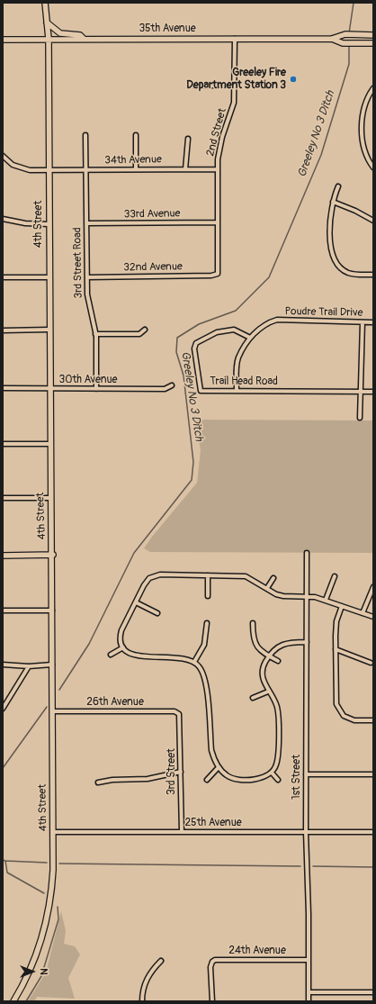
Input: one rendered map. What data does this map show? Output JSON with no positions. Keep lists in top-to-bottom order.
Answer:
{
  "streets": {
    "main road": ["35th Avenue", "4th Street"],
    "street": [
      "2nd Street",
      "34th Avenue",
      "33rd Avenue",
      "3rd Street Road",
      "32nd Avenue",
      "Poudre Trail Drive",
      "30th Avenue",
      "Trail Head Road",
      "26th Avenue",
      "3rd Street",
      "1st Street",
      "25th Avenue",
      "24th Avenue"
    ]
  },
  "crossings": [
    ["35th Avenue", "2nd Street"],
    ["35th Avenue", "4th Street"],
    ["2nd Street", "34th Avenue"],
    ["2nd Street", "33rd Avenue"],
    ["2nd Street", "32nd Avenue"],
    ["34th Avenue", "4th Street"],
    ["34th Avenue", "3rd Street Road"],
    ["33rd Avenue", "3rd Street Road"],
    ["4th Street", "30th Avenue"],
    ["4th Street", "26th Avenue"],
    ["4th Street", "25th Avenue"],
    ["3rd Street Road", "32nd Avenue"],
    ["3rd Street Road", "30th Avenue"],
    ["Poudre Trail Drive", "Trail Head Road"],
    ["26th Avenue", "3rd Street"],
    ["3rd Street", "25th Avenue"],
    ["1st Street", "25th Avenue"],
    ["1st Street", "24th Avenue"]
  ],
  "water": ["Greeley No 3 Ditch"],
  "places": ["Greeley Fire Department Station 3"],
  "north": "right"
}
